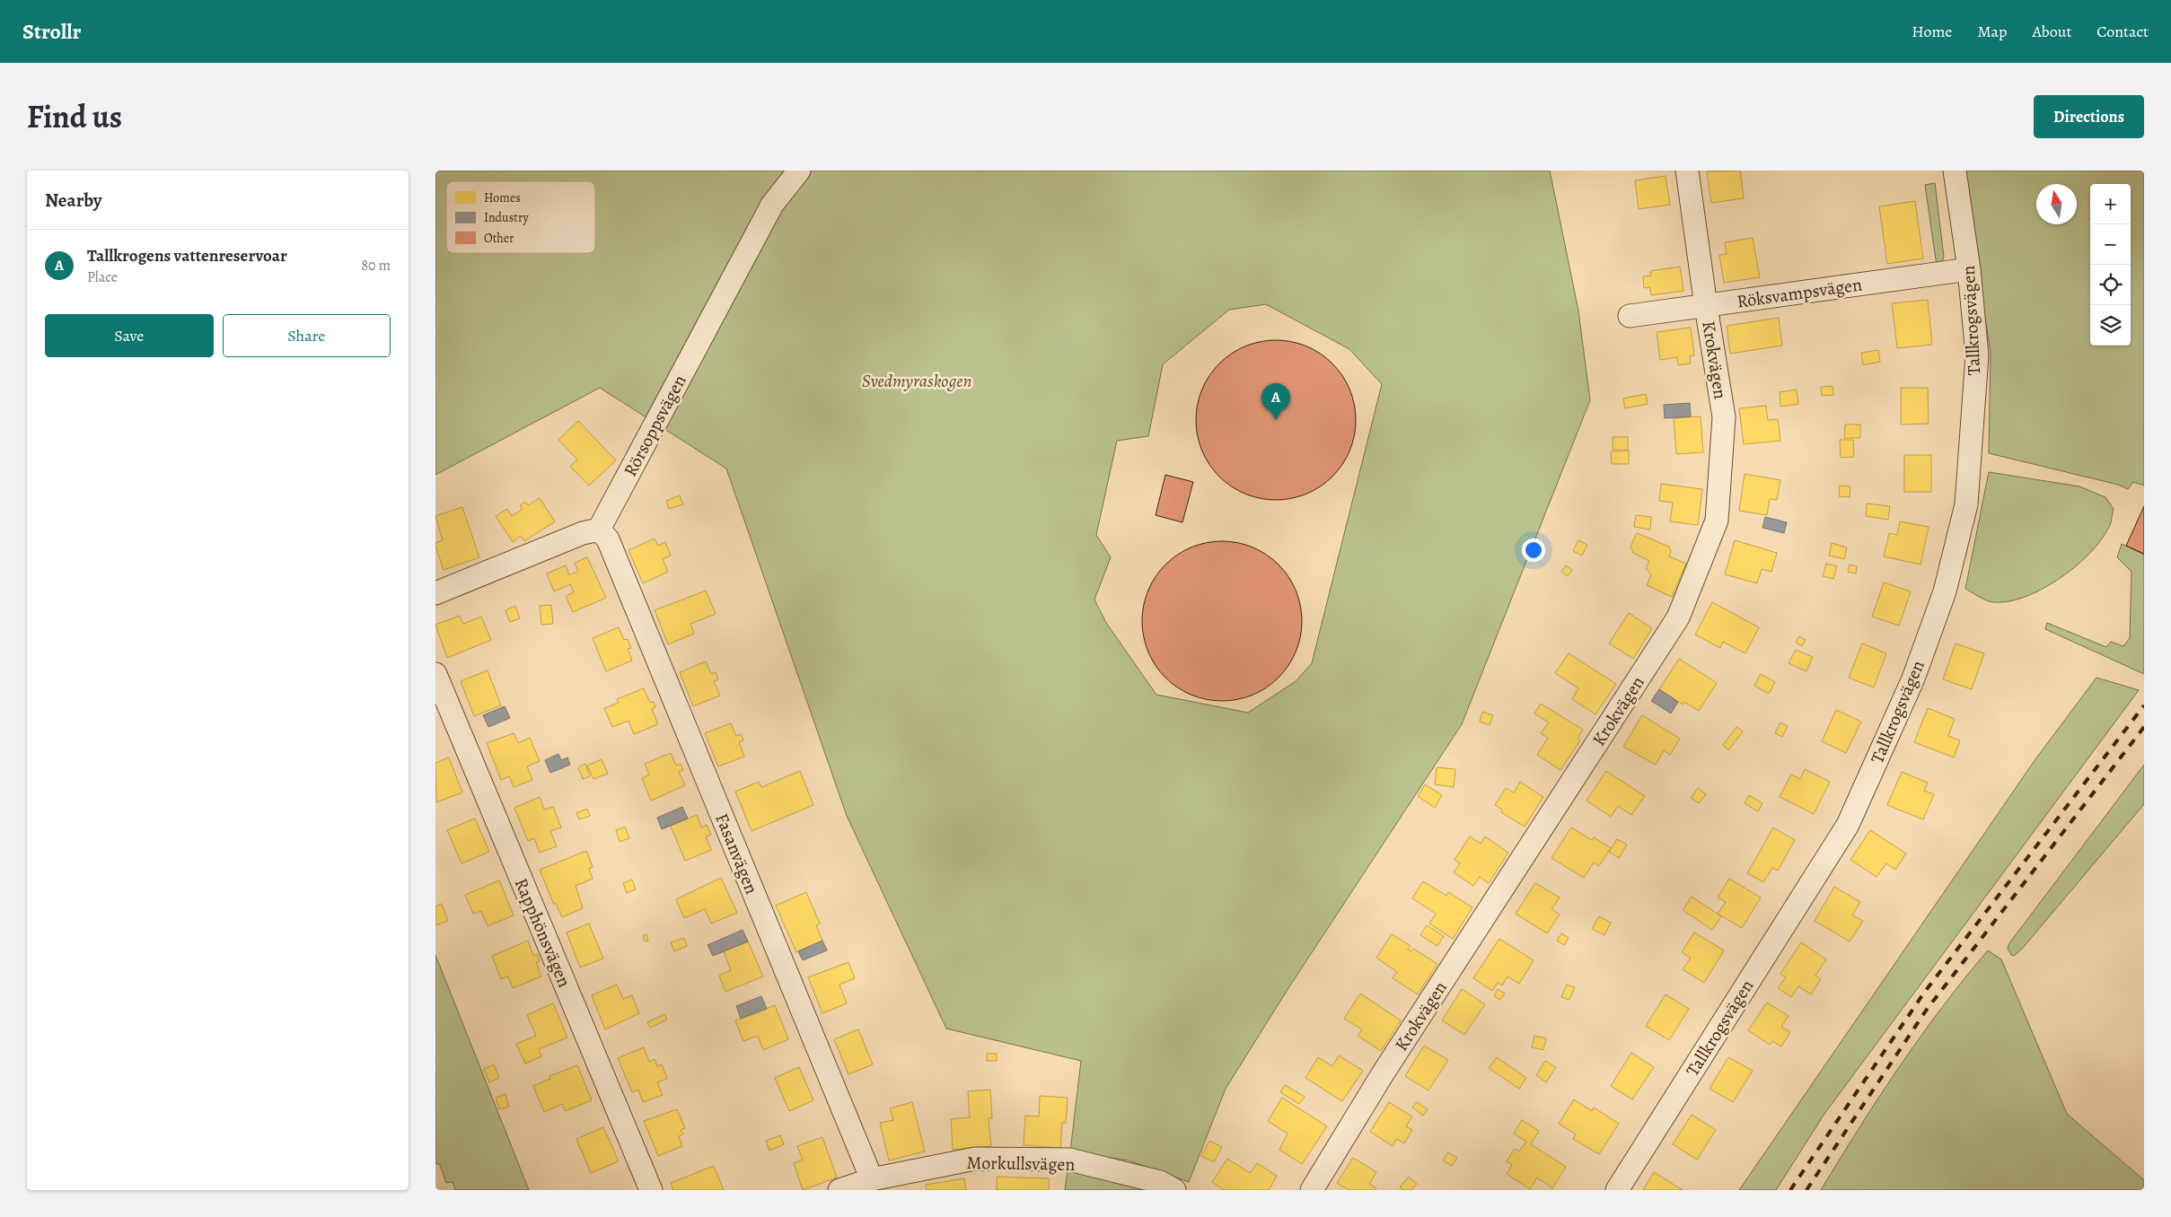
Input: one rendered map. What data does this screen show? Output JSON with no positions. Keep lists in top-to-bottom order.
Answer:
{
  "streets": {
    "street": [
      "Röksvampsvägen",
      "Tallkrogsvägen",
      "Krokvägen",
      "Rörsoppsvägen",
      "Fasanvägen",
      "Rapphönsvägen",
      "Morkullsvägen"
    ]
  },
  "crossings": [
    ["Röksvampsvägen", "Tallkrogsvägen"],
    ["Röksvampsvägen", "Krokvägen"],
    ["Rörsoppsvägen", "Fasanvägen"],
    ["Fasanvägen", "Morkullsvägen"]
  ],
  "parks": ["Svedmyraskogen"],
  "legend": ["Homes", "Industry", "Other"],
  "north": "top",
  "page": {
    "header": "Strollr",
    "nav": [
      "Home",
      "Map",
      "About",
      "Contact"
    ],
    "title": "Find us",
    "buttons": [
      "Directions",
      ["Save", "Share"]
    ],
    "heading": "Nearby",
    "map_buttons": ["+", "−"],
    "list": [
      {
        "mark": "A",
        "name": "Tallkrogens vattenreservoar",
        "note": "Place",
        "value": "80 m"
      }
    ],
    "pins": "A"
  }
}
